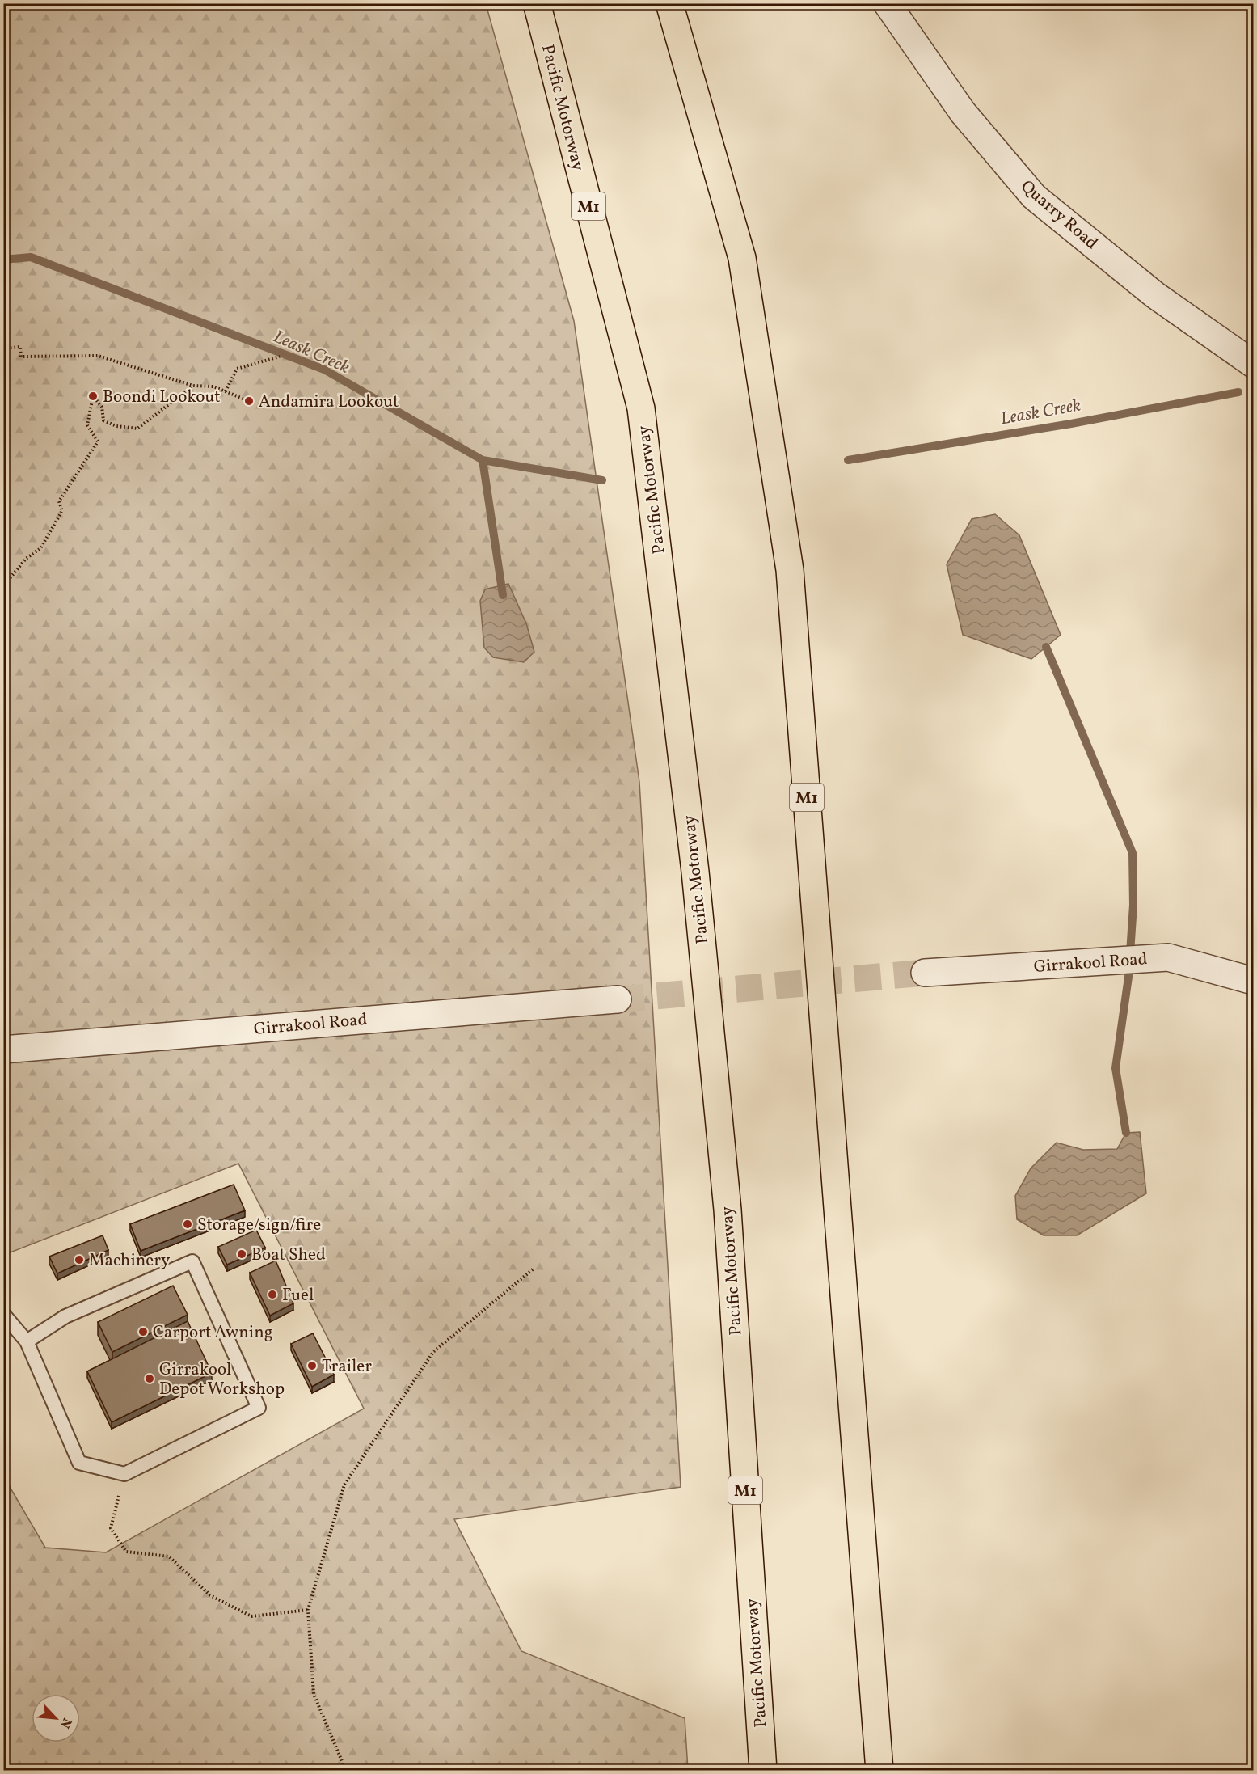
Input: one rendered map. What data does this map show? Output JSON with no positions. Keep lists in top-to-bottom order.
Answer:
{
  "streets": {
    "highway": ["Pacific Motorway", "M1"],
    "street": ["Quarry Road", "Girrakool Road"]
  },
  "water": ["Leask Creek"],
  "places": [
    "Boondi Lookout",
    "Andamira Lookout",
    "Storage/sign/fire",
    "Boat Shed",
    "Machinery",
    "Fuel",
    "Carport Awning",
    "Trailer",
    "Girrakool Depot Workshop"
  ],
  "north": "bottom right"
}
